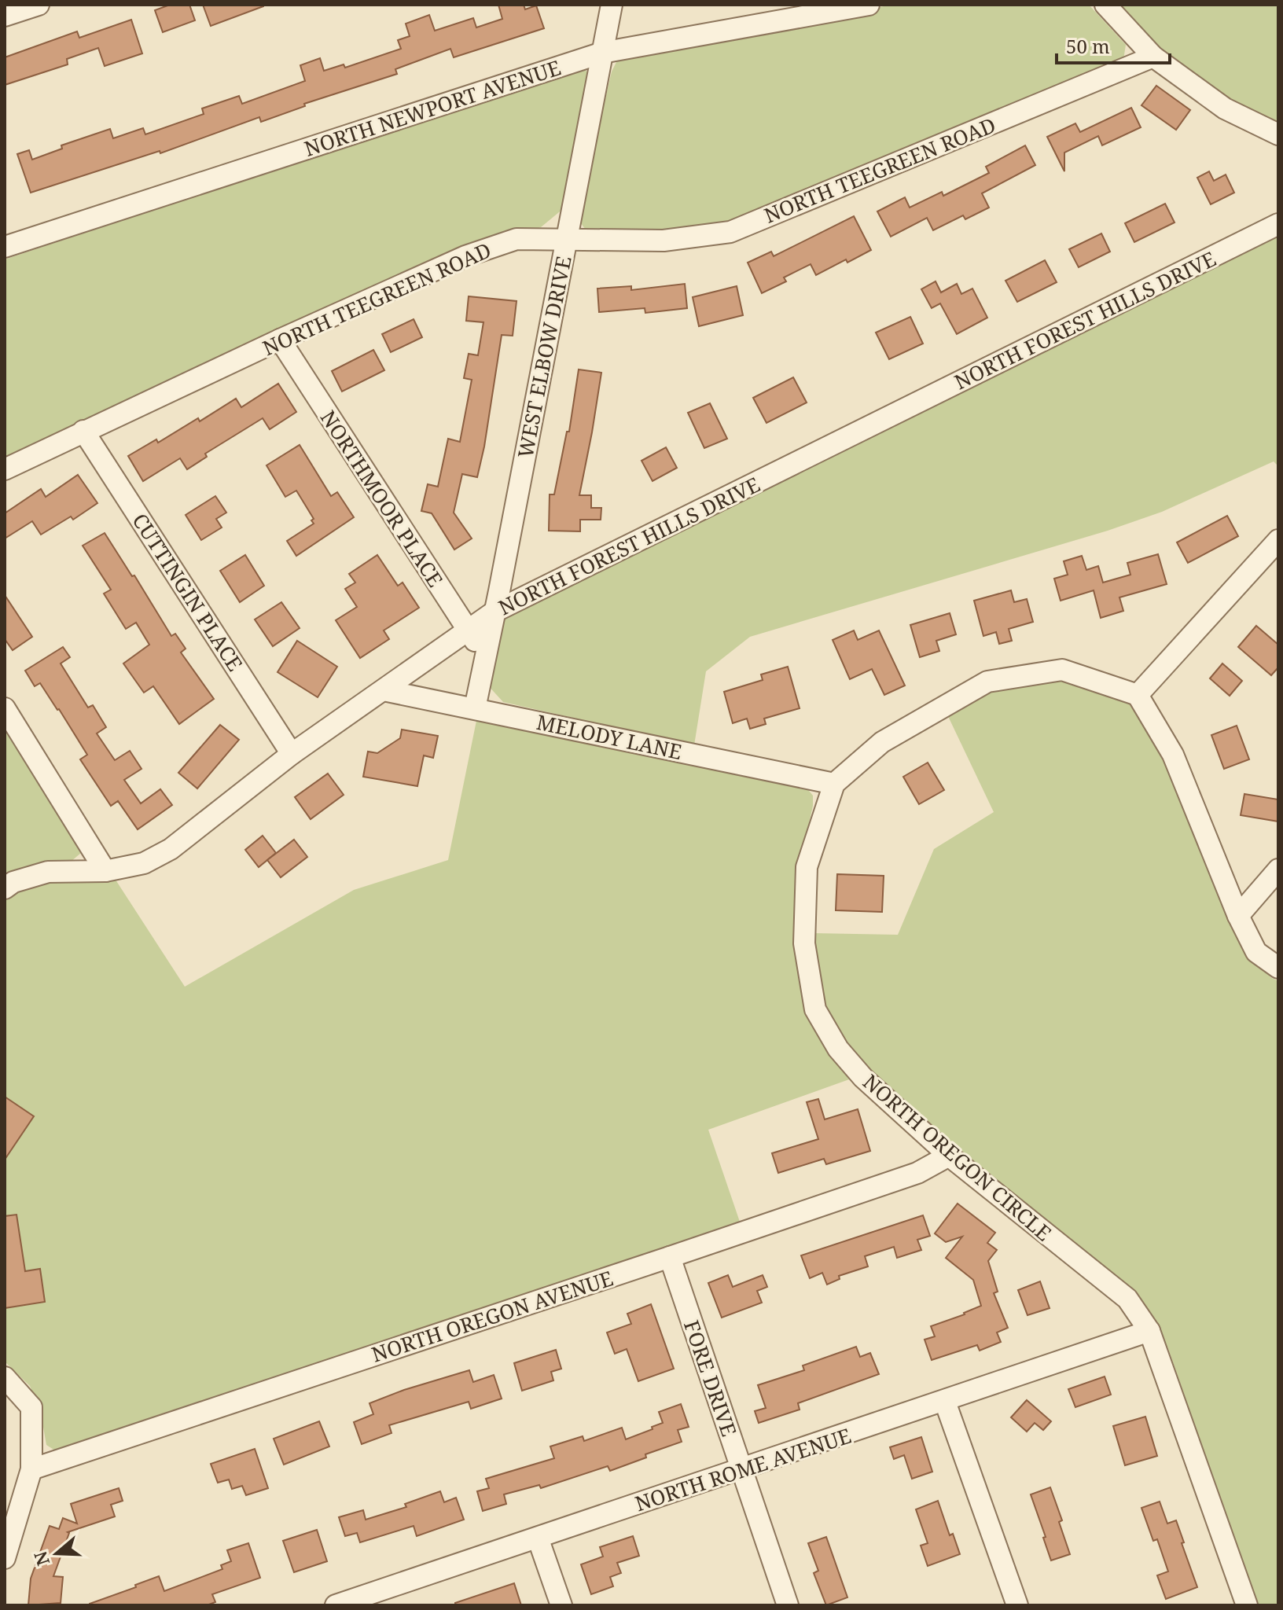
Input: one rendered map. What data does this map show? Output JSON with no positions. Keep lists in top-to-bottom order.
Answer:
{
  "streets": {
    "street": [
      "NORTH NEWPORT AVENUE",
      "NORTH TEEGREEN ROAD",
      "NORTH FOREST HILLS DRIVE",
      "WEST ELBOW DRIVE",
      "NORTHMOOR PLACE",
      "CUTTINGIN PLACE",
      "MELODY LANE",
      "NORTH OREGON CIRCLE",
      "NORTH OREGON AVENUE",
      "FORE DRIVE",
      "NORTH ROME AVENUE"
    ]
  },
  "crossings": [
    ["NORTH NEWPORT AVENUE", "WEST ELBOW DRIVE"],
    ["NORTH TEEGREEN ROAD", "WEST ELBOW DRIVE"],
    ["NORTH TEEGREEN ROAD", "NORTHMOOR PLACE"],
    ["NORTH TEEGREEN ROAD", "CUTTINGIN PLACE"],
    ["NORTH FOREST HILLS DRIVE", "WEST ELBOW DRIVE"],
    ["NORTH FOREST HILLS DRIVE", "NORTHMOOR PLACE"],
    ["NORTH FOREST HILLS DRIVE", "CUTTINGIN PLACE"],
    ["NORTH FOREST HILLS DRIVE", "MELODY LANE"],
    ["WEST ELBOW DRIVE", "NORTHMOOR PLACE"],
    ["WEST ELBOW DRIVE", "MELODY LANE"],
    ["MELODY LANE", "NORTH OREGON CIRCLE"],
    ["NORTH OREGON CIRCLE", "NORTH OREGON AVENUE"],
    ["NORTH OREGON CIRCLE", "NORTH ROME AVENUE"],
    ["NORTH OREGON AVENUE", "FORE DRIVE"],
    ["FORE DRIVE", "NORTH ROME AVENUE"]
  ],
  "scale_bar": "50 m",
  "north": "left"
}
